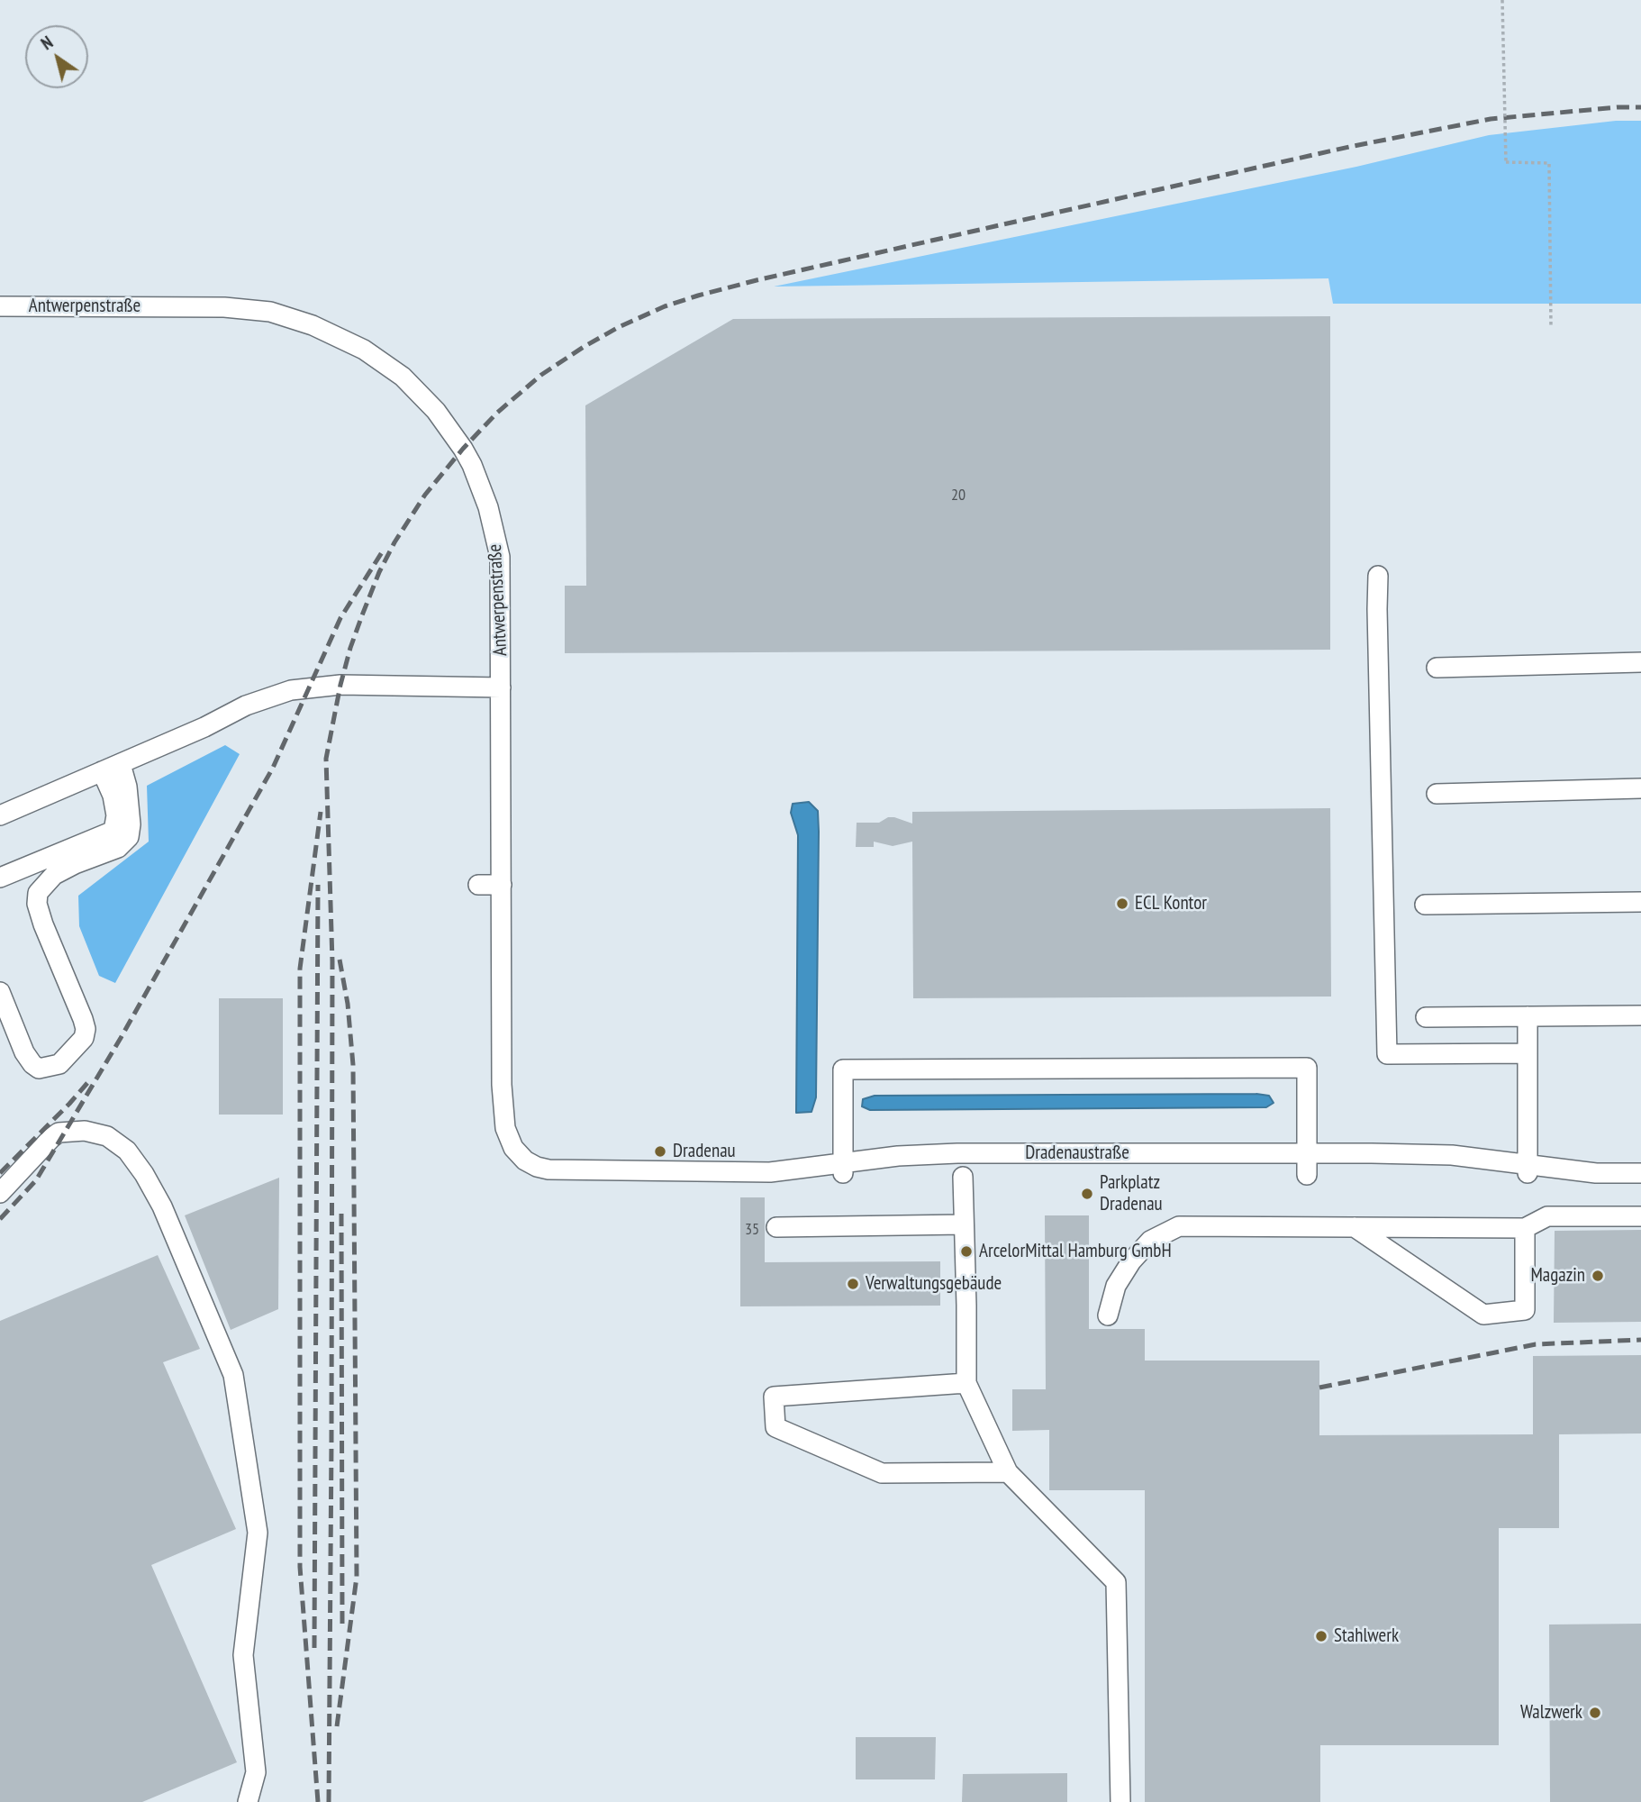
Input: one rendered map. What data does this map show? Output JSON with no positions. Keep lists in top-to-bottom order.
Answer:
{
  "streets": {
    "street": ["Antwerpenstraße", "Dradenaustraße"]
  },
  "crossings": [
    ["Antwerpenstraße", "Dradenaustraße"]
  ],
  "places": [
    "ECL Kontor",
    "Dradenau",
    "Parkplatz Dradenau",
    "ArcelorMittal Hamburg GmbH",
    "Magazin",
    "Verwaltungsgebäude",
    "Stahlwerk",
    "Walzwerk"
  ],
  "house_numbers": ["20", "35"],
  "north": "top left"
}
